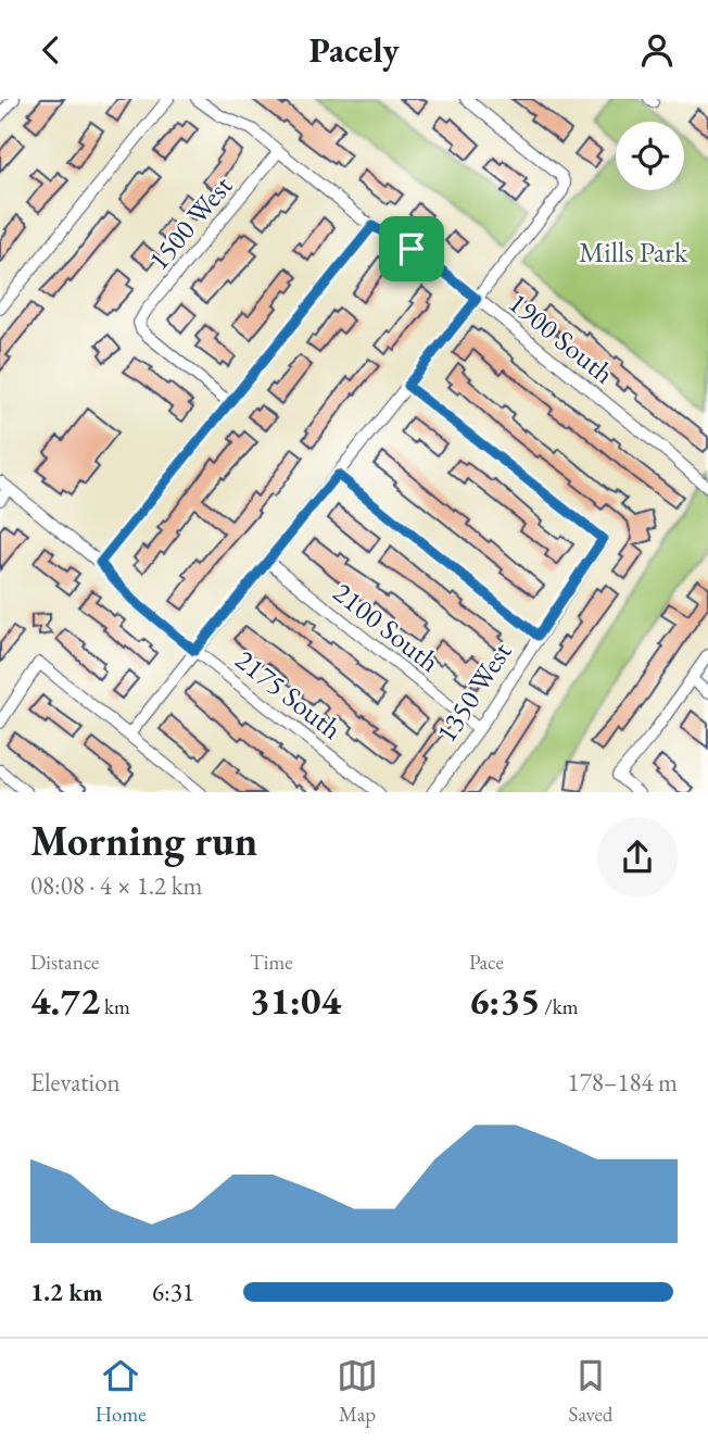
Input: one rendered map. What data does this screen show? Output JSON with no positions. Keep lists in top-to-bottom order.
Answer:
{
  "streets": {
    "street": [
      "1500 West",
      "1900 South",
      "2100 South",
      "1350 West",
      "2175 South"
    ]
  },
  "crossings": [
    ["1500 West", "1900 South"],
    ["2100 South", "1350 West"]
  ],
  "parks": ["Mills Park"],
  "page": {
    "header": "Pacely",
    "heading": ["Morning run", "08:08 · 4 × 1.2 km"],
    "stats": [
      ["Distance", "4.72 km"],
      ["Time", "31:04"],
      ["Pace", "6:35 /km"]
    ],
    "chart": ["Elevation", "178–184 m"],
    "list": [
      {
        "name": "1.2 km",
        "note": "6:31"
      }
    ],
    "tabs": ["Home", "Map", "Saved"]
  }
}
